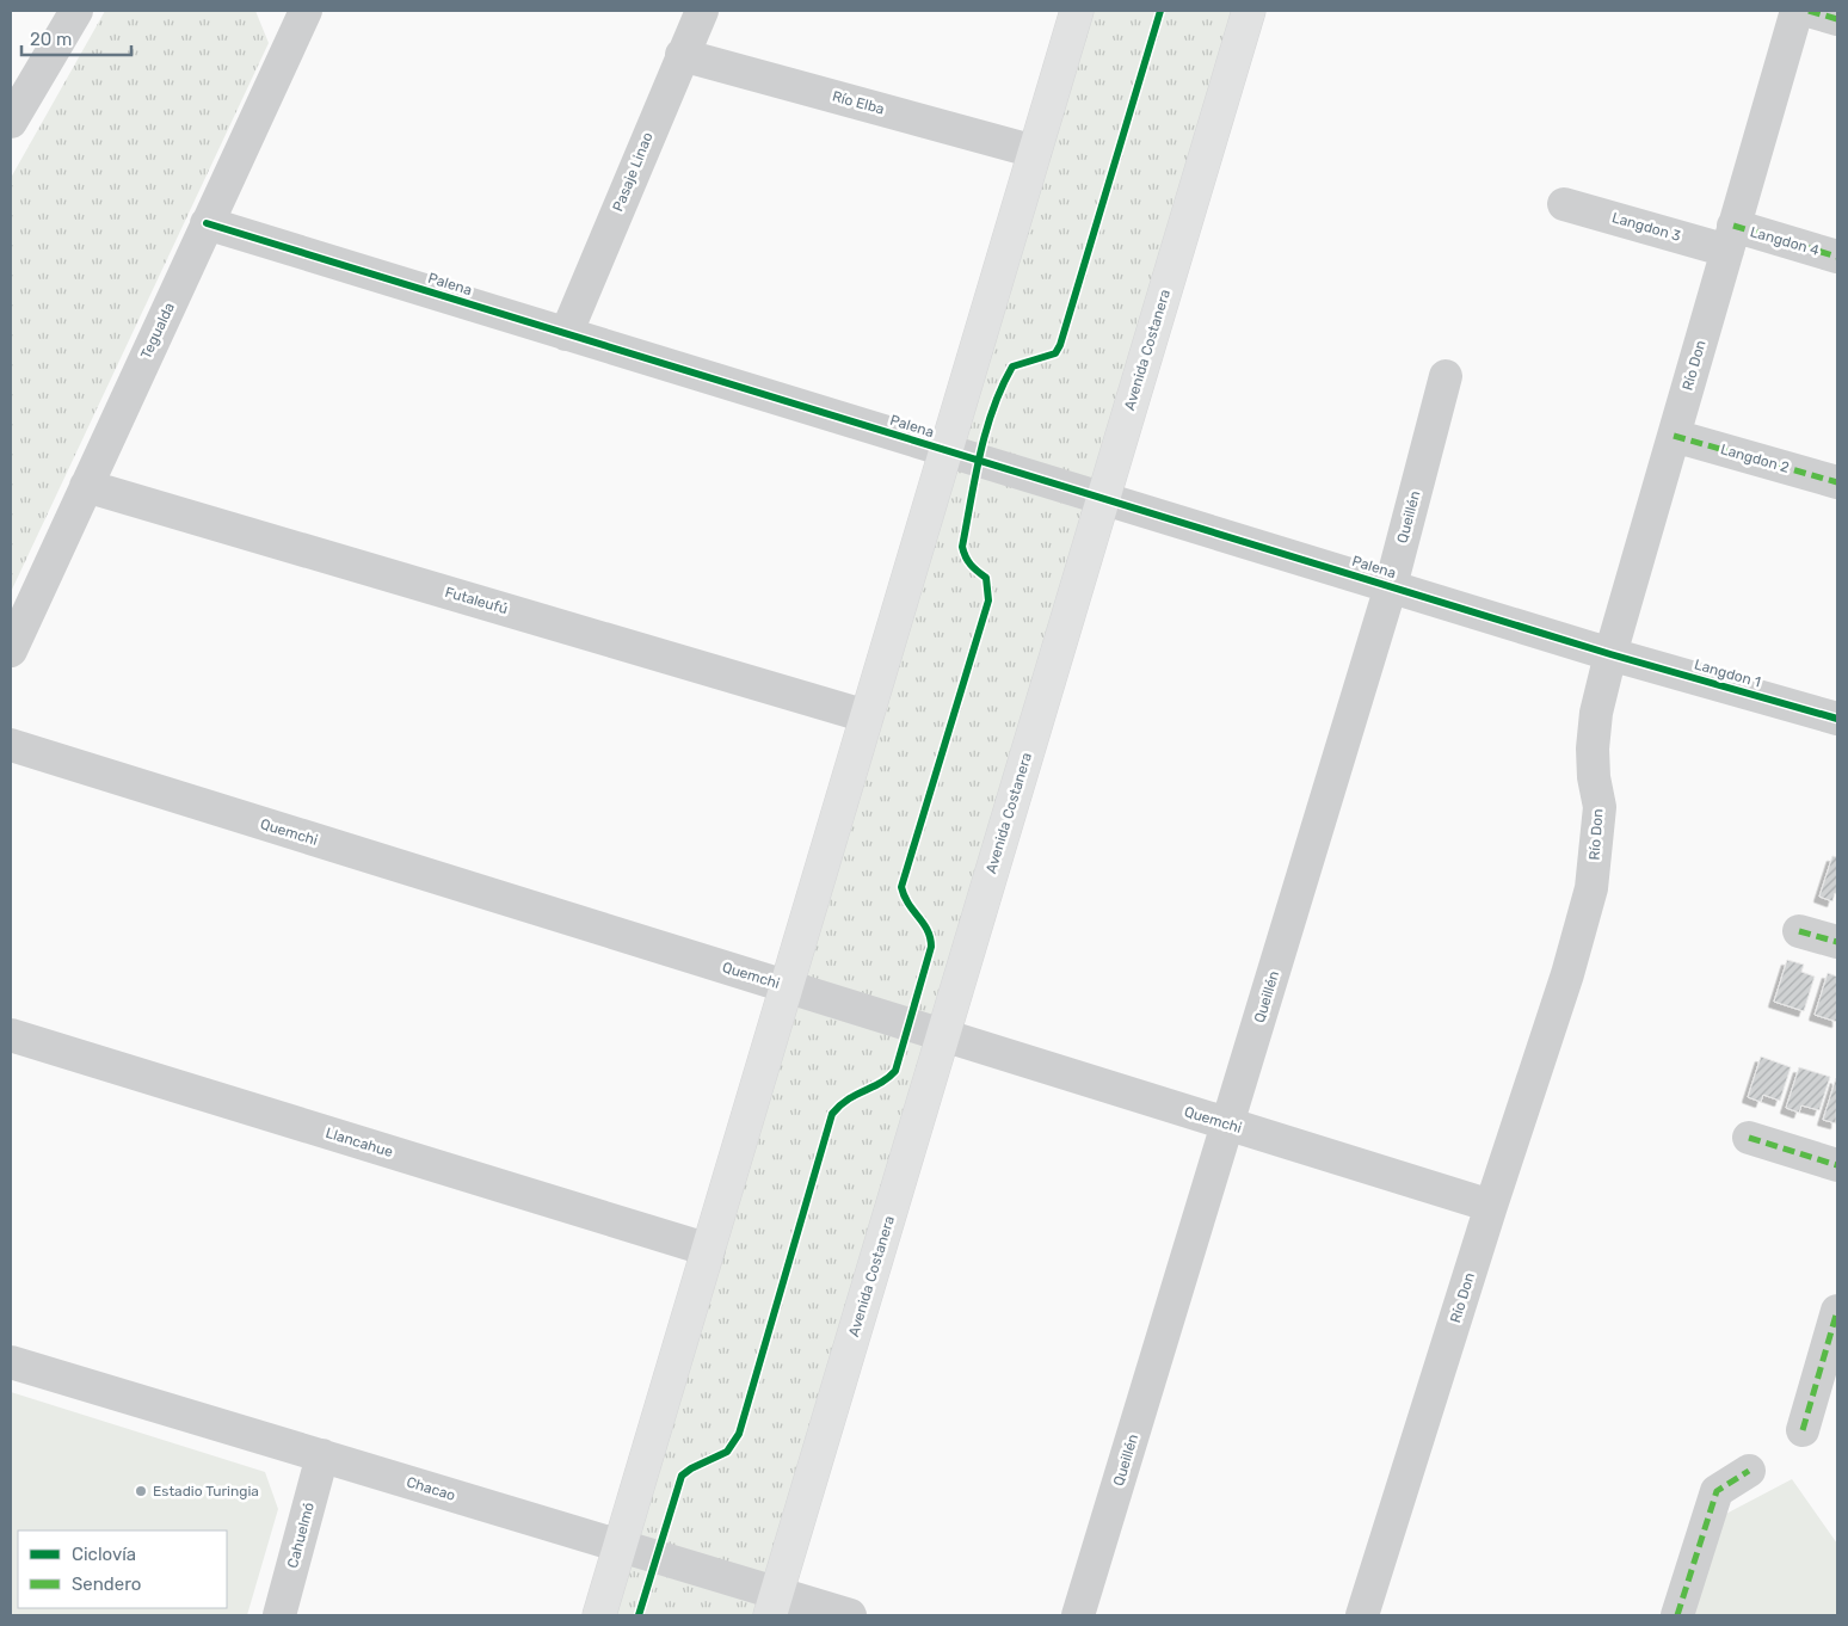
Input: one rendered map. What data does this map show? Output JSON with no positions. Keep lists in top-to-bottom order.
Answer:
{
  "streets": {
    "main road": ["Avenida Costanera"],
    "street": [
      "Río Elba",
      "Pasaje Linao",
      "Langdon 3",
      "Langdon 4",
      "Palena",
      "Tegualda",
      "Río Don",
      "Langdon 2",
      "Queillén",
      "Futaleufú",
      "Langdon 1",
      "Quemchi",
      "Llancahue",
      "Chacao",
      "Cahuelmó"
    ]
  },
  "crossings": [
    ["Río Elba", "Pasaje Linao"],
    ["Pasaje Linao", "Palena"],
    ["Langdon 3", "Langdon 4"],
    ["Langdon 3", "Río Don"],
    ["Langdon 4", "Río Don"],
    ["Palena", "Tegualda"],
    ["Palena", "Avenida Costanera"],
    ["Palena", "Río Don"],
    ["Palena", "Queillén"],
    ["Palena", "Langdon 1"],
    ["Tegualda", "Futaleufú"],
    ["Avenida Costanera", "Quemchi"],
    ["Avenida Costanera", "Chacao"],
    ["Río Don", "Langdon 2"],
    ["Río Don", "Langdon 1"],
    ["Río Don", "Quemchi"],
    ["Queillén", "Quemchi"],
    ["Chacao", "Cahuelmó"]
  ],
  "places": ["Estadio Turingia"],
  "legend": ["Ciclovía", "Sendero"],
  "scale_bar": "20 m"
}
